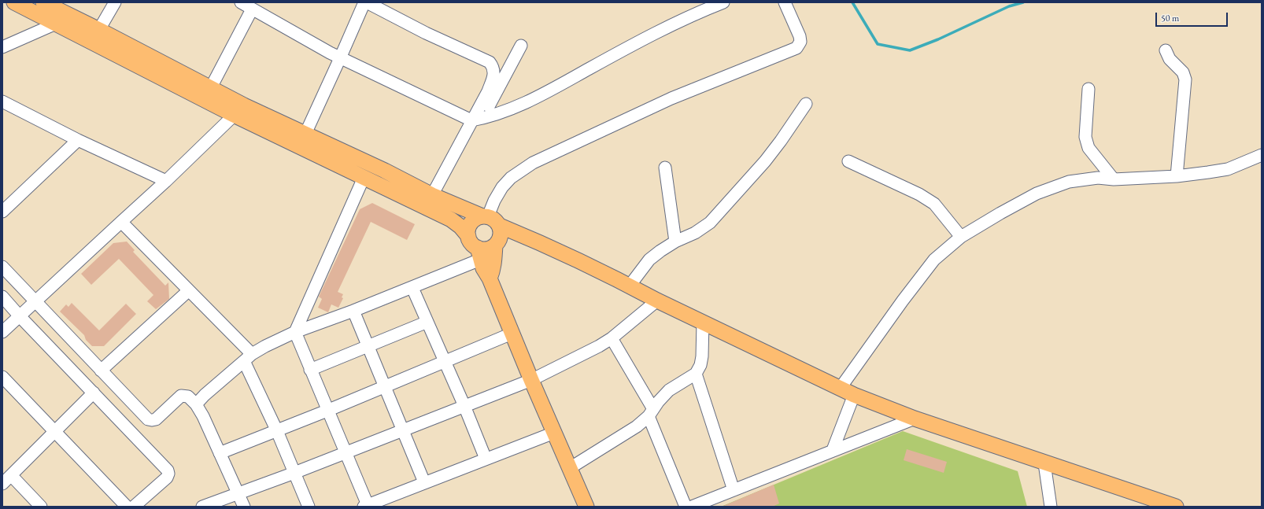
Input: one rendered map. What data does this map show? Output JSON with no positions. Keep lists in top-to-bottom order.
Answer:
{
  "scale_bar": "50 m"
}
